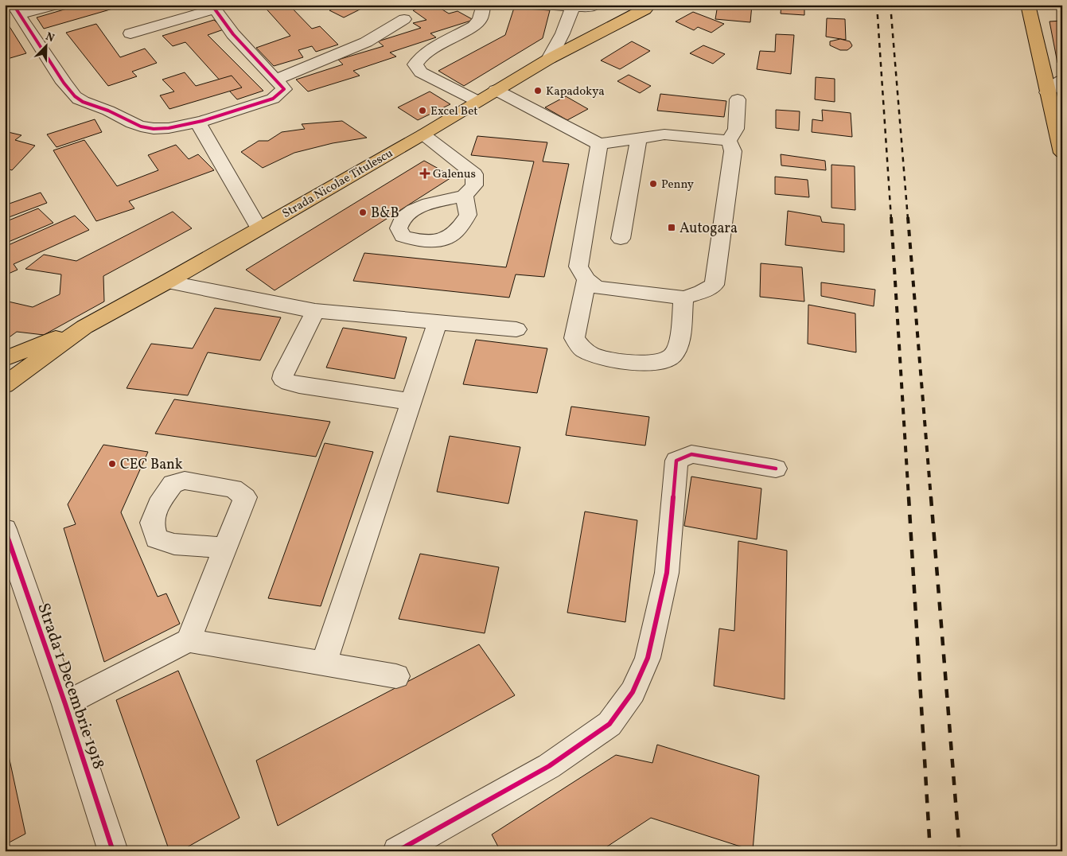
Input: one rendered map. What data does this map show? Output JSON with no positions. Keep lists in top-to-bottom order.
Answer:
{
  "streets": {
    "main road": ["Strada Nicolae Titulescu"],
    "street": ["Strada 1 Decembrie 1918"]
  },
  "places": {
    "other": [
      "Kapadokya",
      "Excel Bet",
      "Penny",
      "B&B",
      "CEC Bank"
    ],
    "health": ["Galenus"],
    "transit": ["Autogara"]
  },
  "north": "top right"
}
